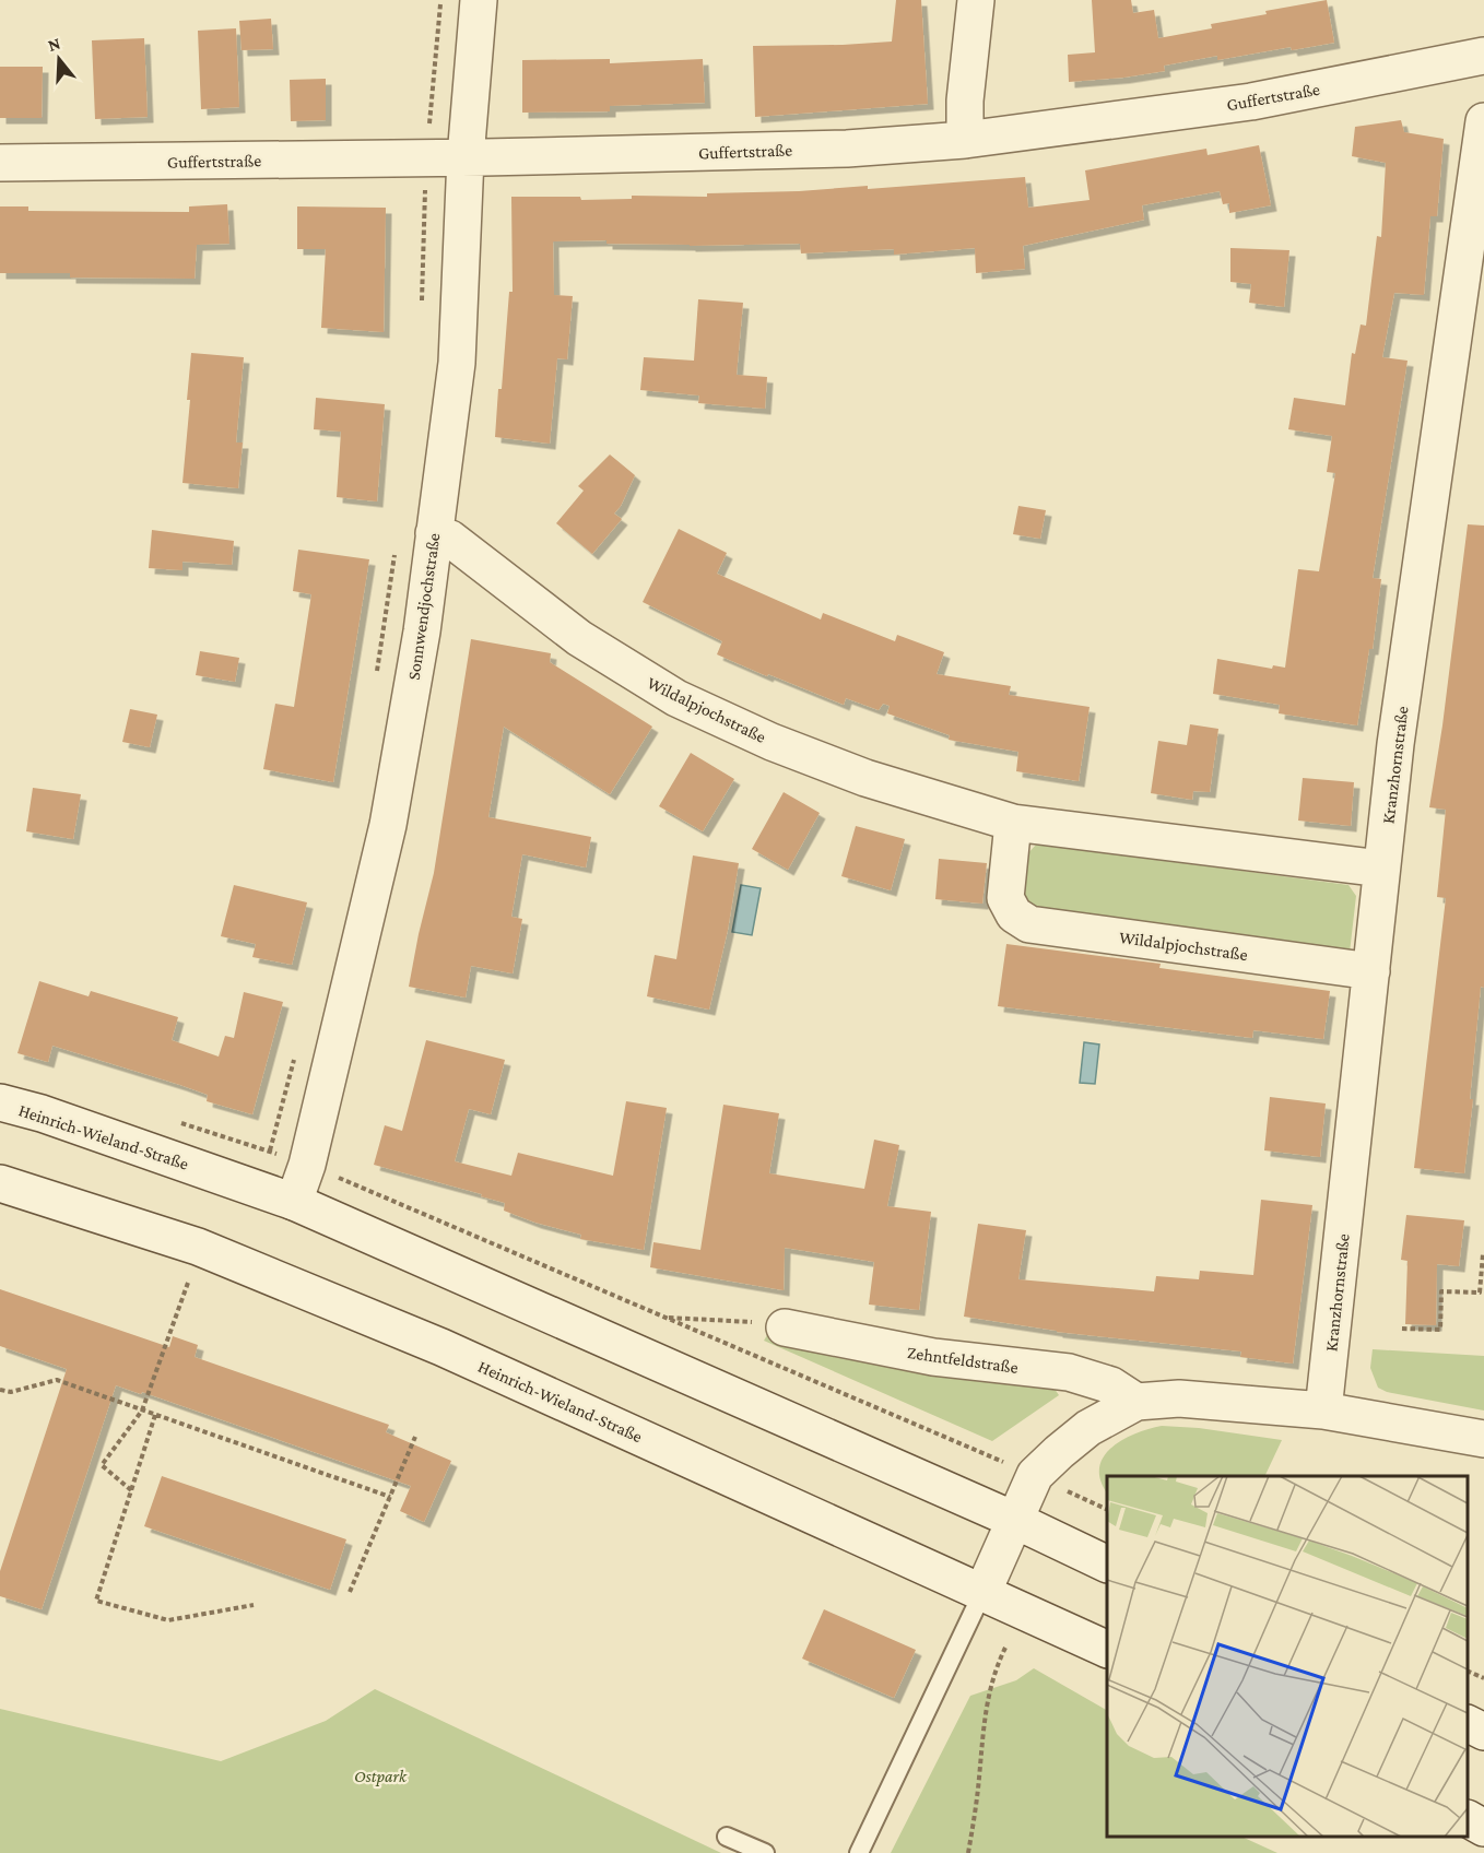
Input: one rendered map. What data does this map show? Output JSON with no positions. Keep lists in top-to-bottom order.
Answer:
{
  "streets": {
    "street": [
      "Guffertstraße",
      "Sonnwendjochstraße",
      "Wildalpjochstraße",
      "Kranzhornstraße",
      "Heinrich-Wieland-Straße",
      "Zehntfeldstraße"
    ]
  },
  "crossings": [
    ["Guffertstraße", "Sonnwendjochstraße"],
    ["Sonnwendjochstraße", "Wildalpjochstraße"],
    ["Sonnwendjochstraße", "Heinrich-Wieland-Straße"],
    ["Wildalpjochstraße", "Kranzhornstraße"]
  ],
  "parks": ["Ostpark"],
  "north": "top"
}
